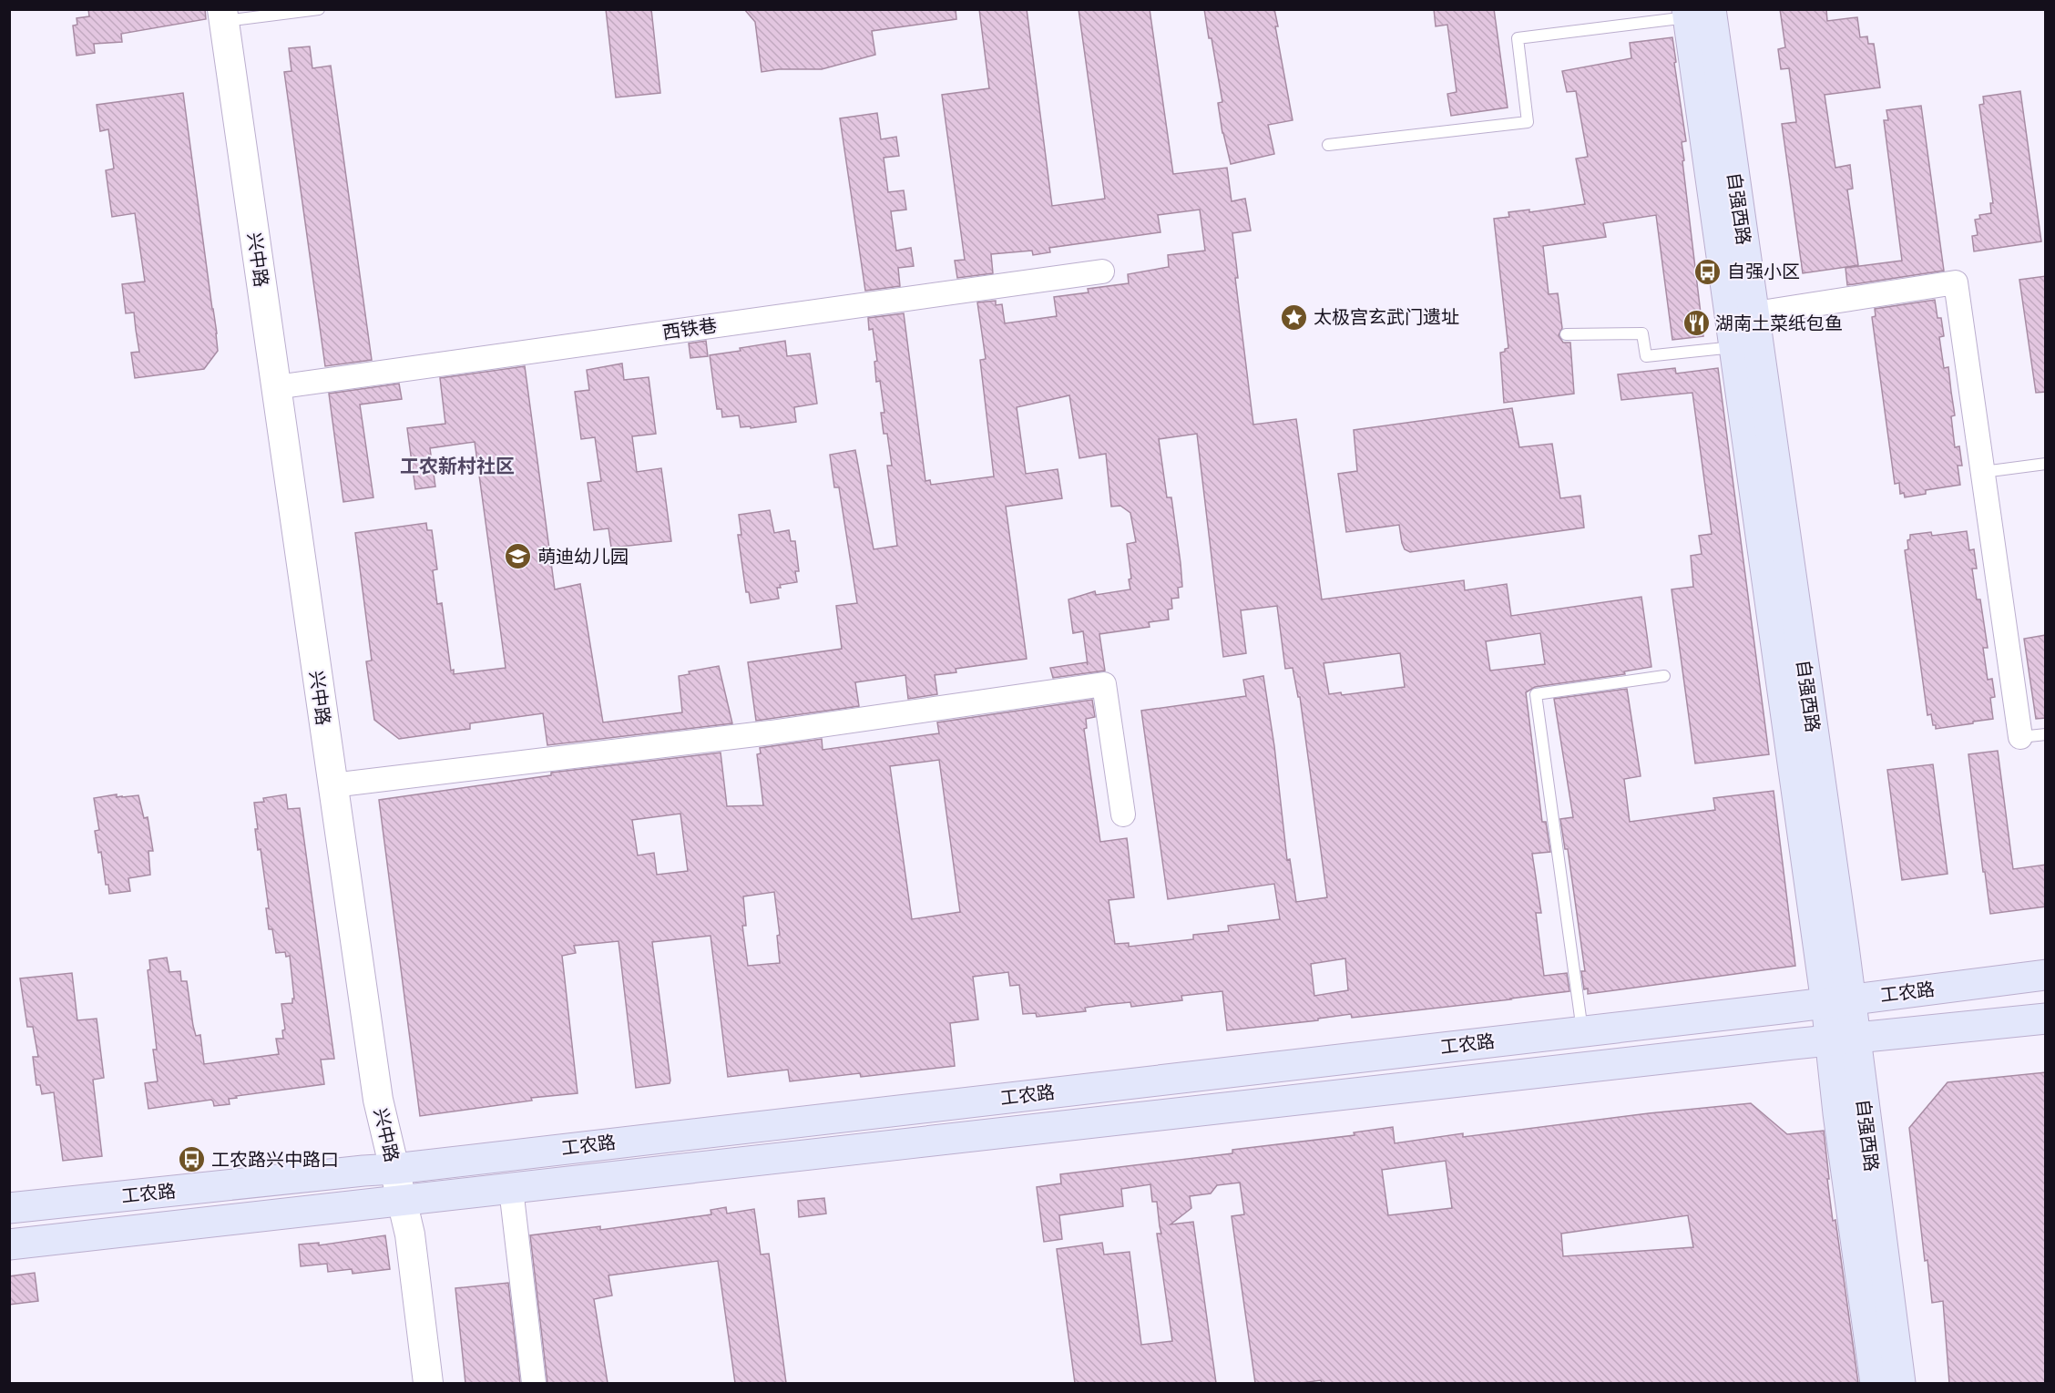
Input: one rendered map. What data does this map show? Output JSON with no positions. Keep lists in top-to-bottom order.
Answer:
{
  "streets": {
    "main road": ["自强西路", "工农路"],
    "street": ["兴中路", "西铁巷"]
  },
  "crossings": [
    ["自强西路", "工农路"],
    ["兴中路", "西铁巷"],
    ["兴中路", "工农路"]
  ],
  "districts": ["工农新村社区"],
  "places": {
    "bus stop": ["自强小区", "工农路兴中路口"],
    "place": ["太极宫玄武门遗址"],
    "restaurant": ["湖南土菜纸包鱼"],
    "school or university": ["萌迪幼儿园"]
  }
}
